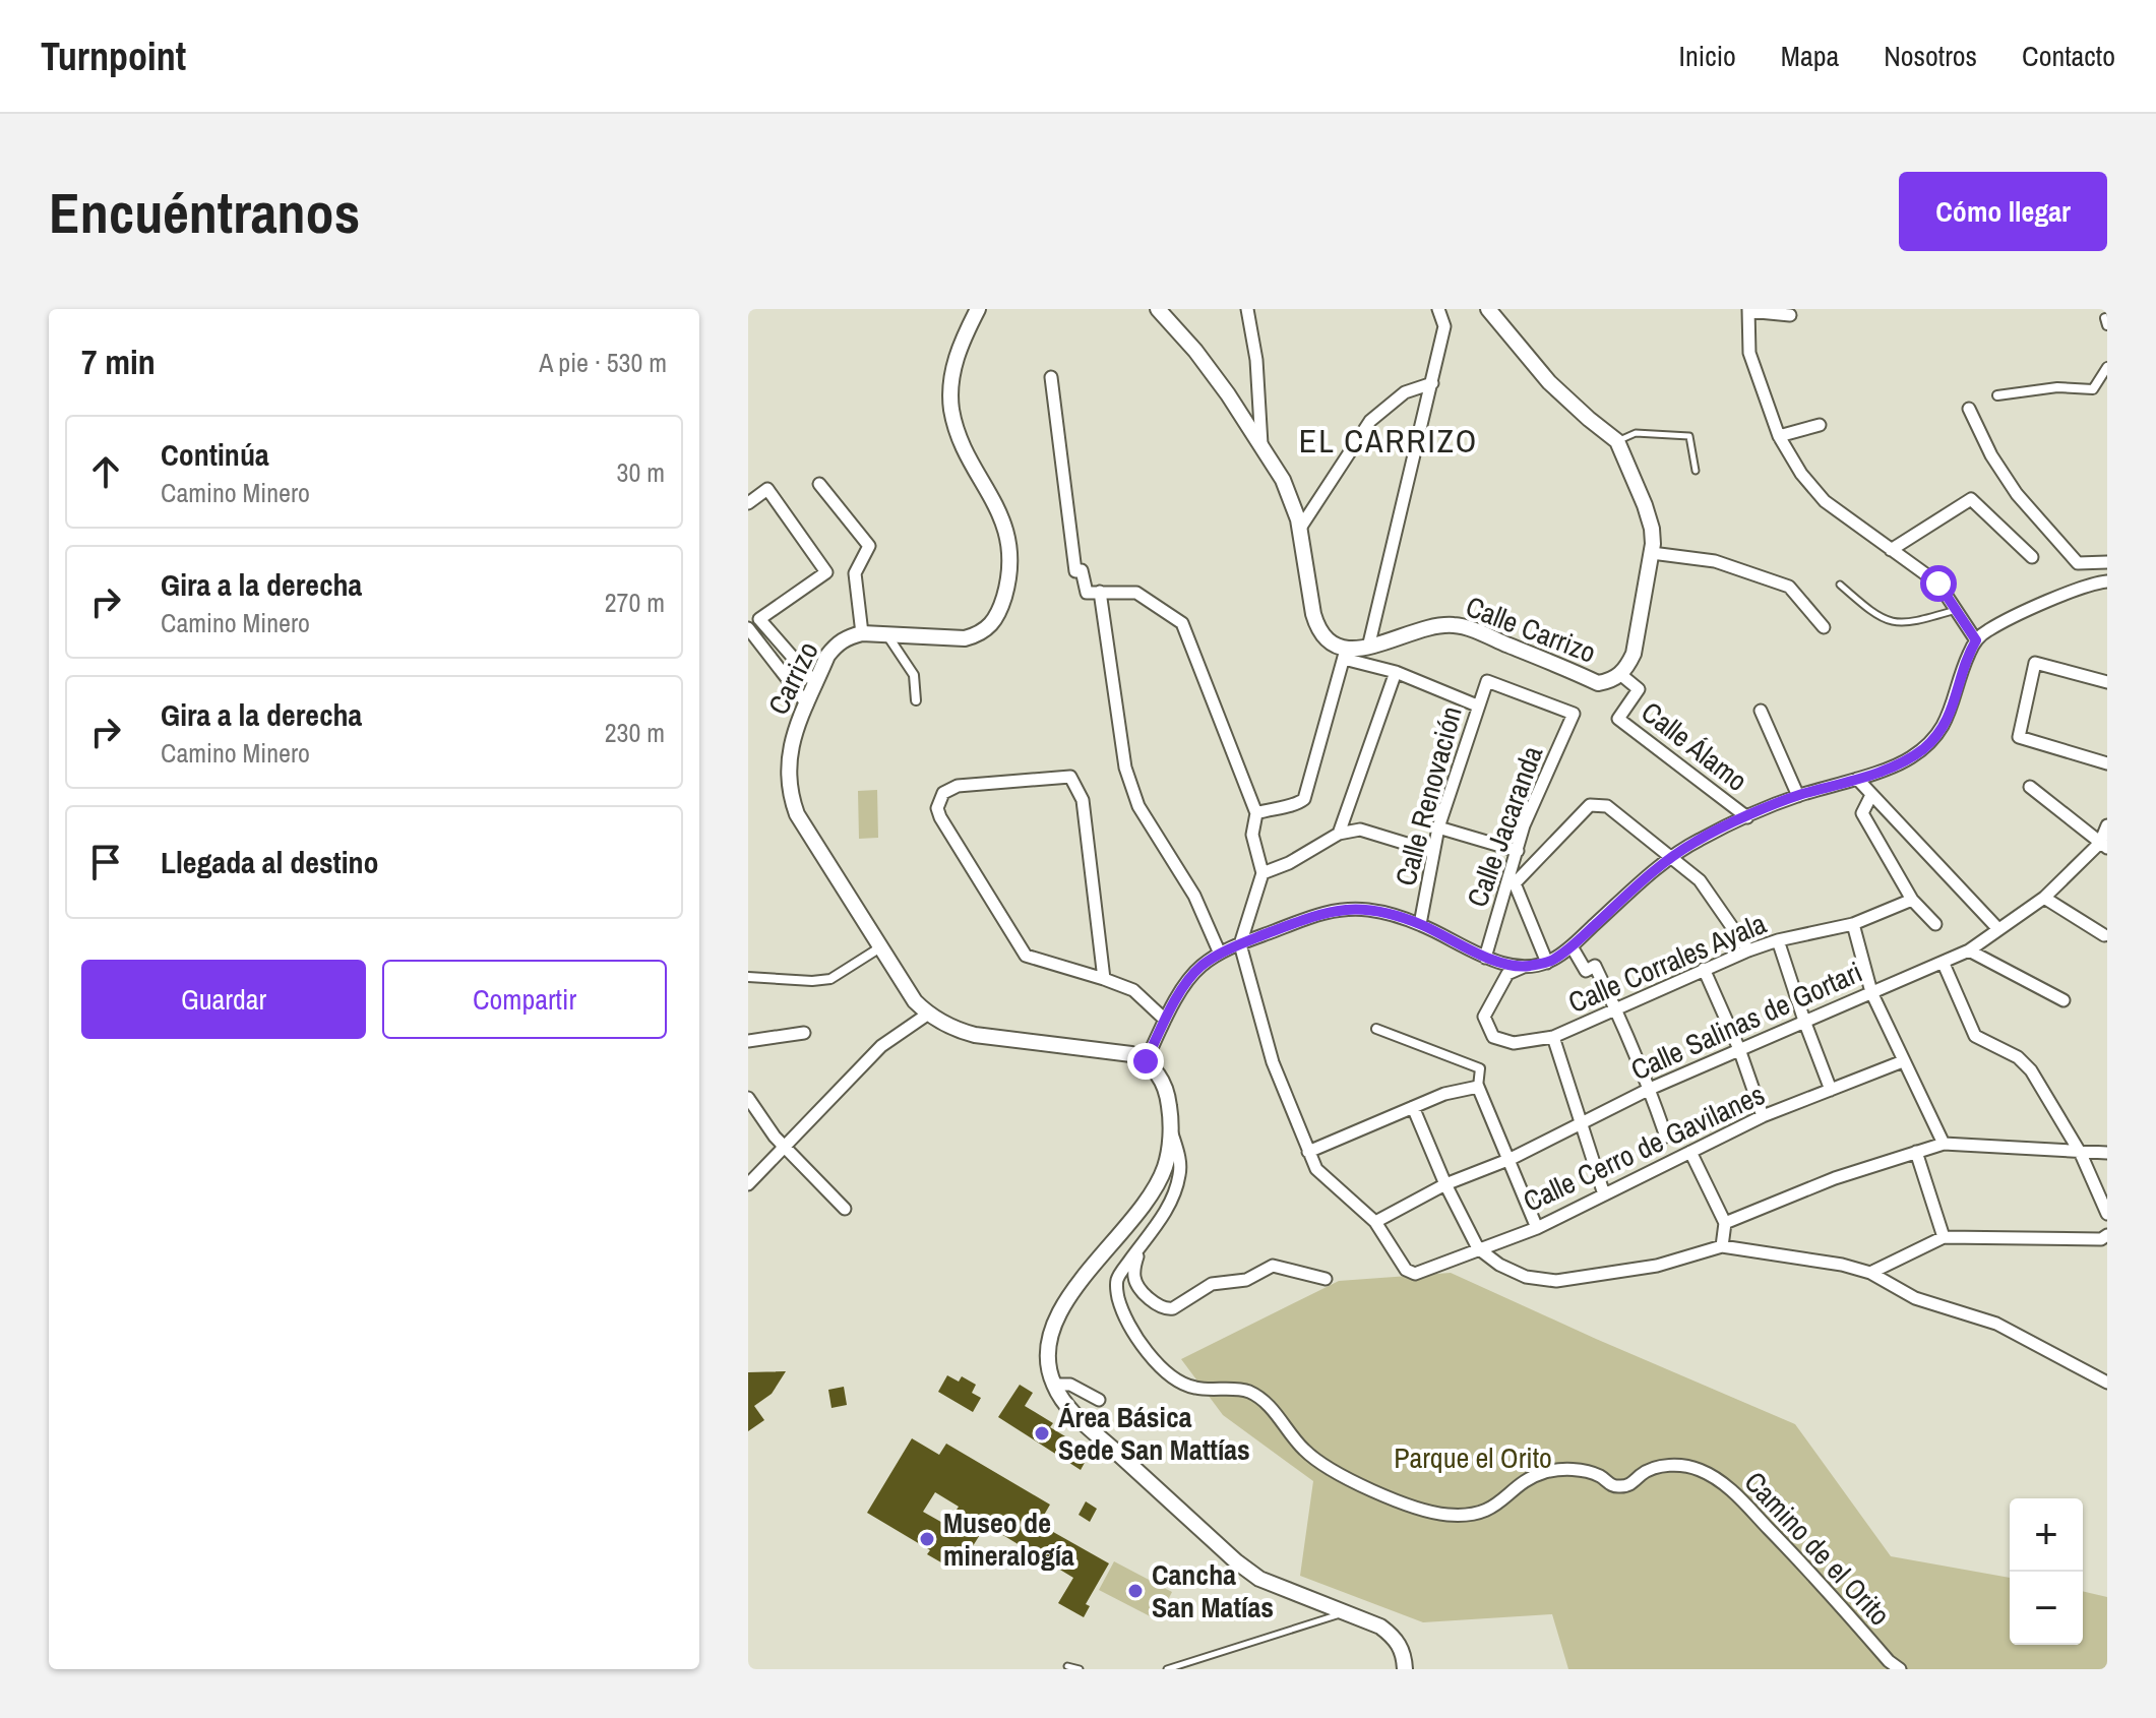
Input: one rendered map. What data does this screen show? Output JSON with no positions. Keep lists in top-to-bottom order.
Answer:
{
  "streets": {
    "street": [
      "Calle Carrizo",
      "Carrizo",
      "Calle Álamo",
      "Calle Renovación",
      "Calle Jacaranda",
      "Calle Corrales Ayala",
      "Calle Salinas de Gortari",
      "Calle Cerro de Gavilanes",
      "Camino de el Orito"
    ]
  },
  "crossings": [
    ["Calle Carrizo", "Calle Álamo"],
    ["Calle Renovación", "Calle Jacaranda"],
    ["Calle Salinas de Gortari", "Calle Cerro de Gavilanes"]
  ],
  "districts": ["EL CARRIZO"],
  "parks": ["Parque el Orito"],
  "places": ["Área Básica Sede San Mattías", "Museo de mineralogía", "Cancha San Matías"],
  "page": {
    "header": "Turnpoint",
    "nav": [
      "Inicio",
      "Mapa",
      "Nosotros",
      "Contacto"
    ],
    "buttons": [
      "Cómo llegar",
      ["Guardar", "Compartir"]
    ],
    "title": "Encuéntranos",
    "heading": ["7 min", "A pie · 530 m"],
    "list": [
      ["Continúa", "Camino Minero", "30 m"],
      ["Gira a la derecha", "Camino Minero", "270 m"],
      ["Gira a la derecha", "Camino Minero", "230 m"],
      "Llegada al destino"
    ],
    "map_buttons": ["+", "−"]
  }
}
